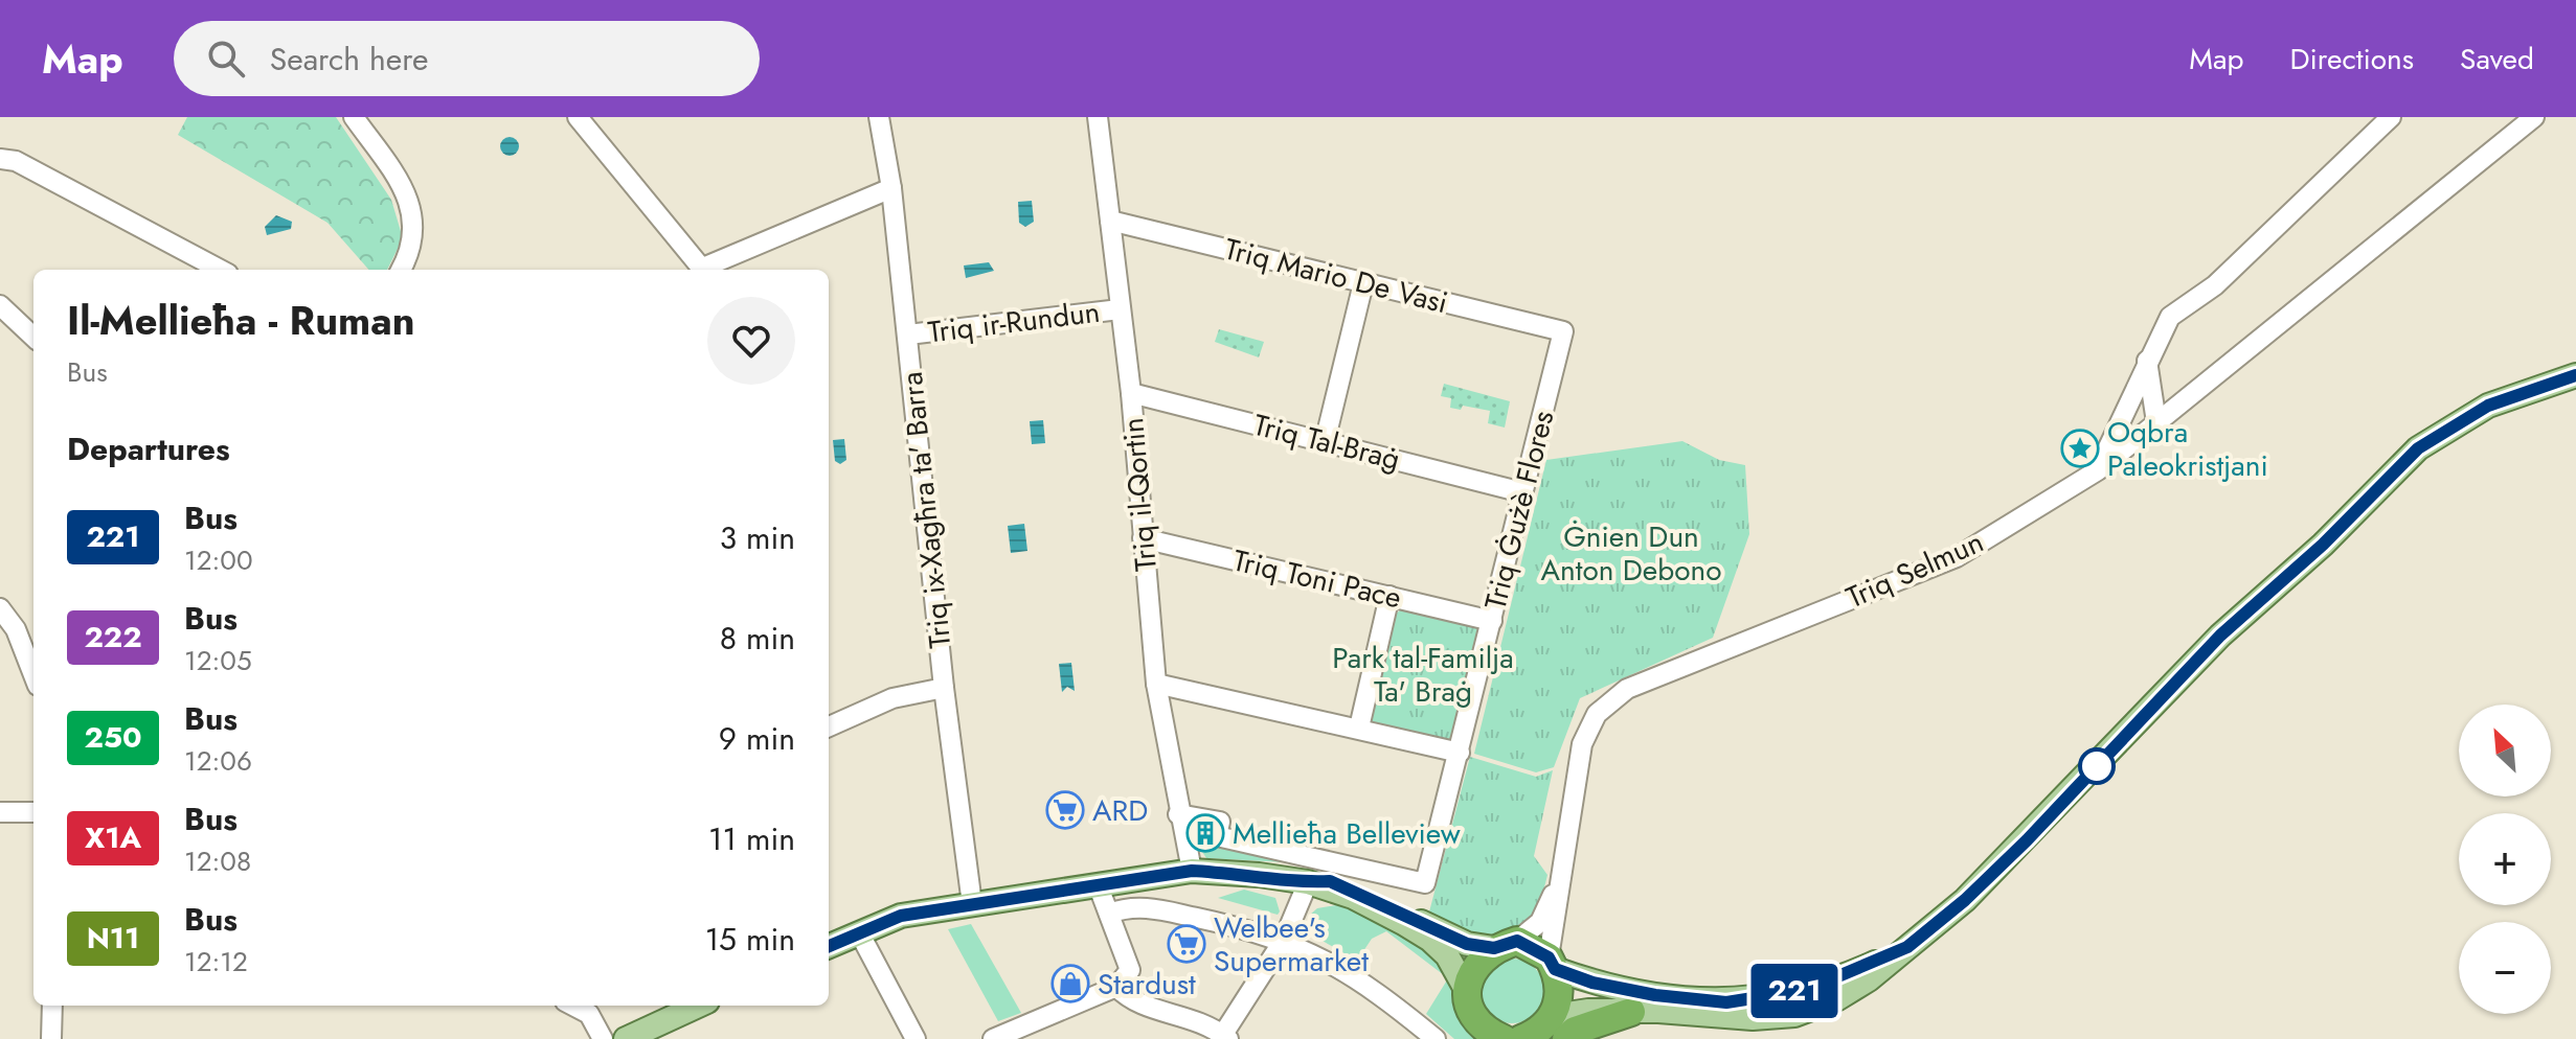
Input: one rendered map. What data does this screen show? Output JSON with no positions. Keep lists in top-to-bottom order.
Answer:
{
  "streets": {
    "street": [
      "Triq Mario De Vasi",
      "Triq ir-Rundun",
      "Triq Tal-Braġ",
      "Triq il-Qortin",
      "Triq ix-Xagħra ta' Barra",
      "Triq Ġużè Flores",
      "Triq Selmun",
      "Triq Toni Pace"
    ]
  },
  "crossings": [
    ["Triq Mario De Vasi", "Triq il-Qortin"],
    ["Triq Mario De Vasi", "Triq Ġużè Flores"],
    ["Triq ir-Rundun", "Triq il-Qortin"],
    ["Triq ir-Rundun", "Triq ix-Xagħra ta' Barra"],
    ["Triq Tal-Braġ", "Triq il-Qortin"],
    ["Triq Tal-Braġ", "Triq Ġużè Flores"],
    ["Triq il-Qortin", "Triq Ġużè Flores"],
    ["Triq il-Qortin", "Triq Toni Pace"],
    ["Triq Ġużè Flores", "Triq Toni Pace"]
  ],
  "parks": ["Ġnien Dun Anton Debono", "Park tal-Familja Ta' Braġ"],
  "places": {
    "place": ["Oqbra Paleokristjani"],
    "supermarket": ["ARD", "Welbee's Supermarket"],
    "building": ["Mellieħa Belleview"],
    "shop": ["Stardust"]
  },
  "lines": ["bus line 221"],
  "north": "top left",
  "page": {
    "header": "Map",
    "search": "Search here",
    "nav": ["Map", "Directions", "Saved"],
    "on_map": "221",
    "heading": [
      ["Il-Mellieħa - Ruman", "Bus"],
      "Departures"
    ],
    "list": [
      {
        "mark": "221",
        "name": "Bus",
        "note": "12:00",
        "value": "3 min"
      },
      {
        "mark": "222",
        "name": "Bus",
        "note": "12:05",
        "value": "8 min"
      },
      {
        "mark": "250",
        "name": "Bus",
        "note": "12:06",
        "value": "9 min"
      },
      {
        "mark": "X1A",
        "name": "Bus",
        "note": "12:08",
        "value": "11 min"
      },
      {
        "mark": "N11",
        "name": "Bus",
        "note": "12:12",
        "value": "15 min"
      }
    ],
    "map_buttons": ["+", "−"]
  }
}
